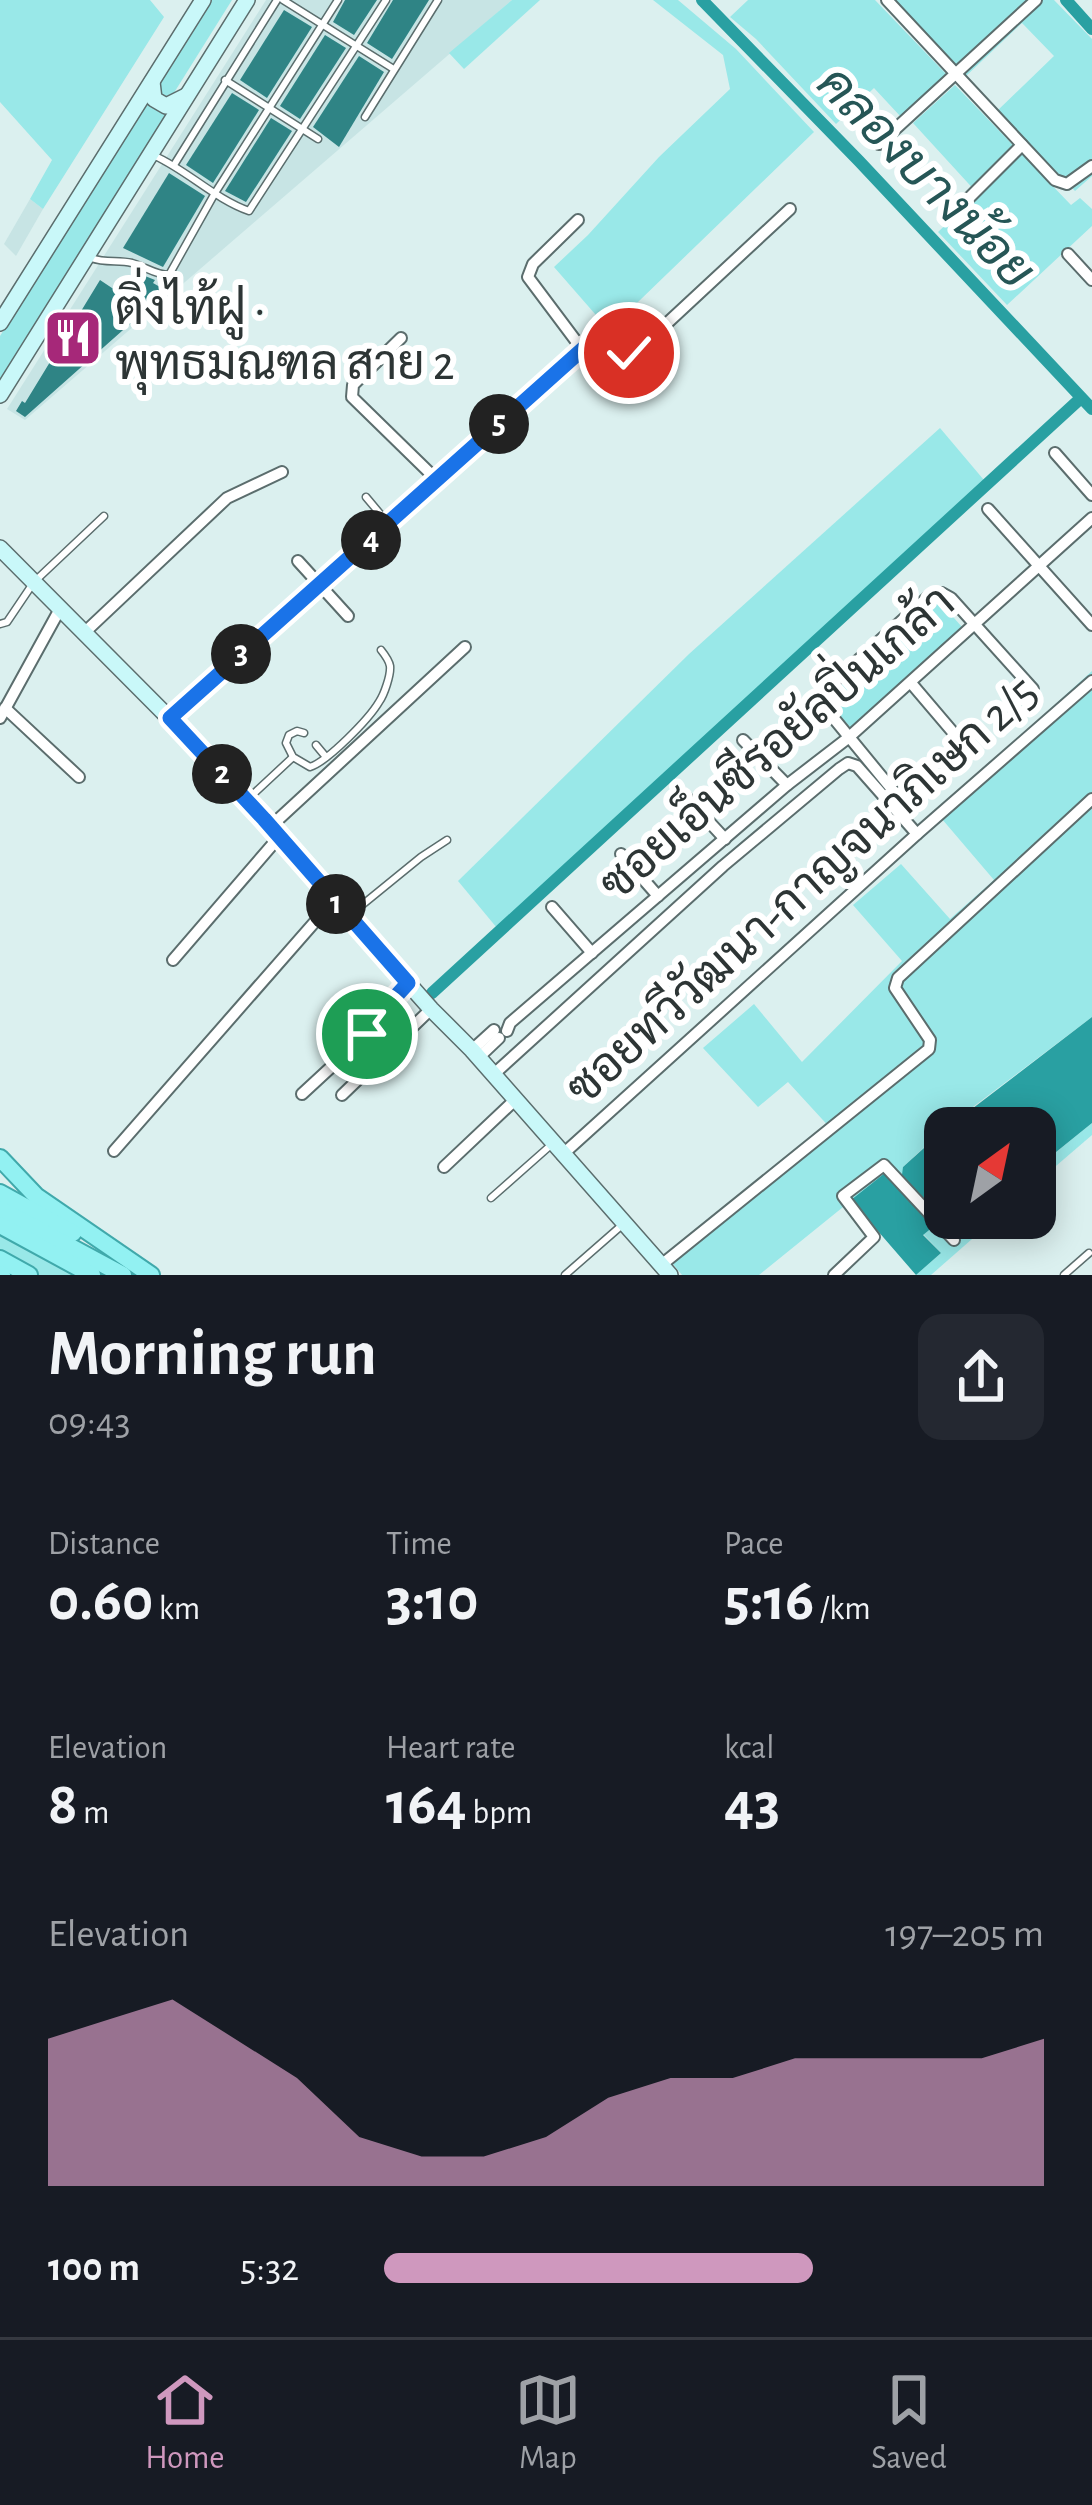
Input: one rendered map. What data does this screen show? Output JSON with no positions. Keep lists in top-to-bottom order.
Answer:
{
  "streets": {
    "street": ["ซอยเอ็นซีรอยัลปิ่นเกล้า", "ซอยทวีวัฒนา-กาญจนาภิเษก 2/5"]
  },
  "water": ["คลองบางน้อย"],
  "places": {
    "restaurant": ["ติ่งไท้ฝู • พุทธมณฑล สาย 2"]
  },
  "north": "top right",
  "page": {
    "pins": [
      "5",
      "4",
      "3",
      "2",
      "1"
    ],
    "heading": ["Morning run", "09:43"],
    "stats": [
      ["Distance", "0.60 km"],
      ["Time", "3:10"],
      ["Pace", "5:16 /km"],
      ["Elevation", "8 m"],
      ["Heart rate", "164 bpm"],
      ["kcal", "43"]
    ],
    "chart": ["Elevation", "197–205 m"],
    "list": [
      {
        "name": "100 m",
        "note": "5:32"
      }
    ],
    "tabs": ["Home", "Map", "Saved"]
  }
}
